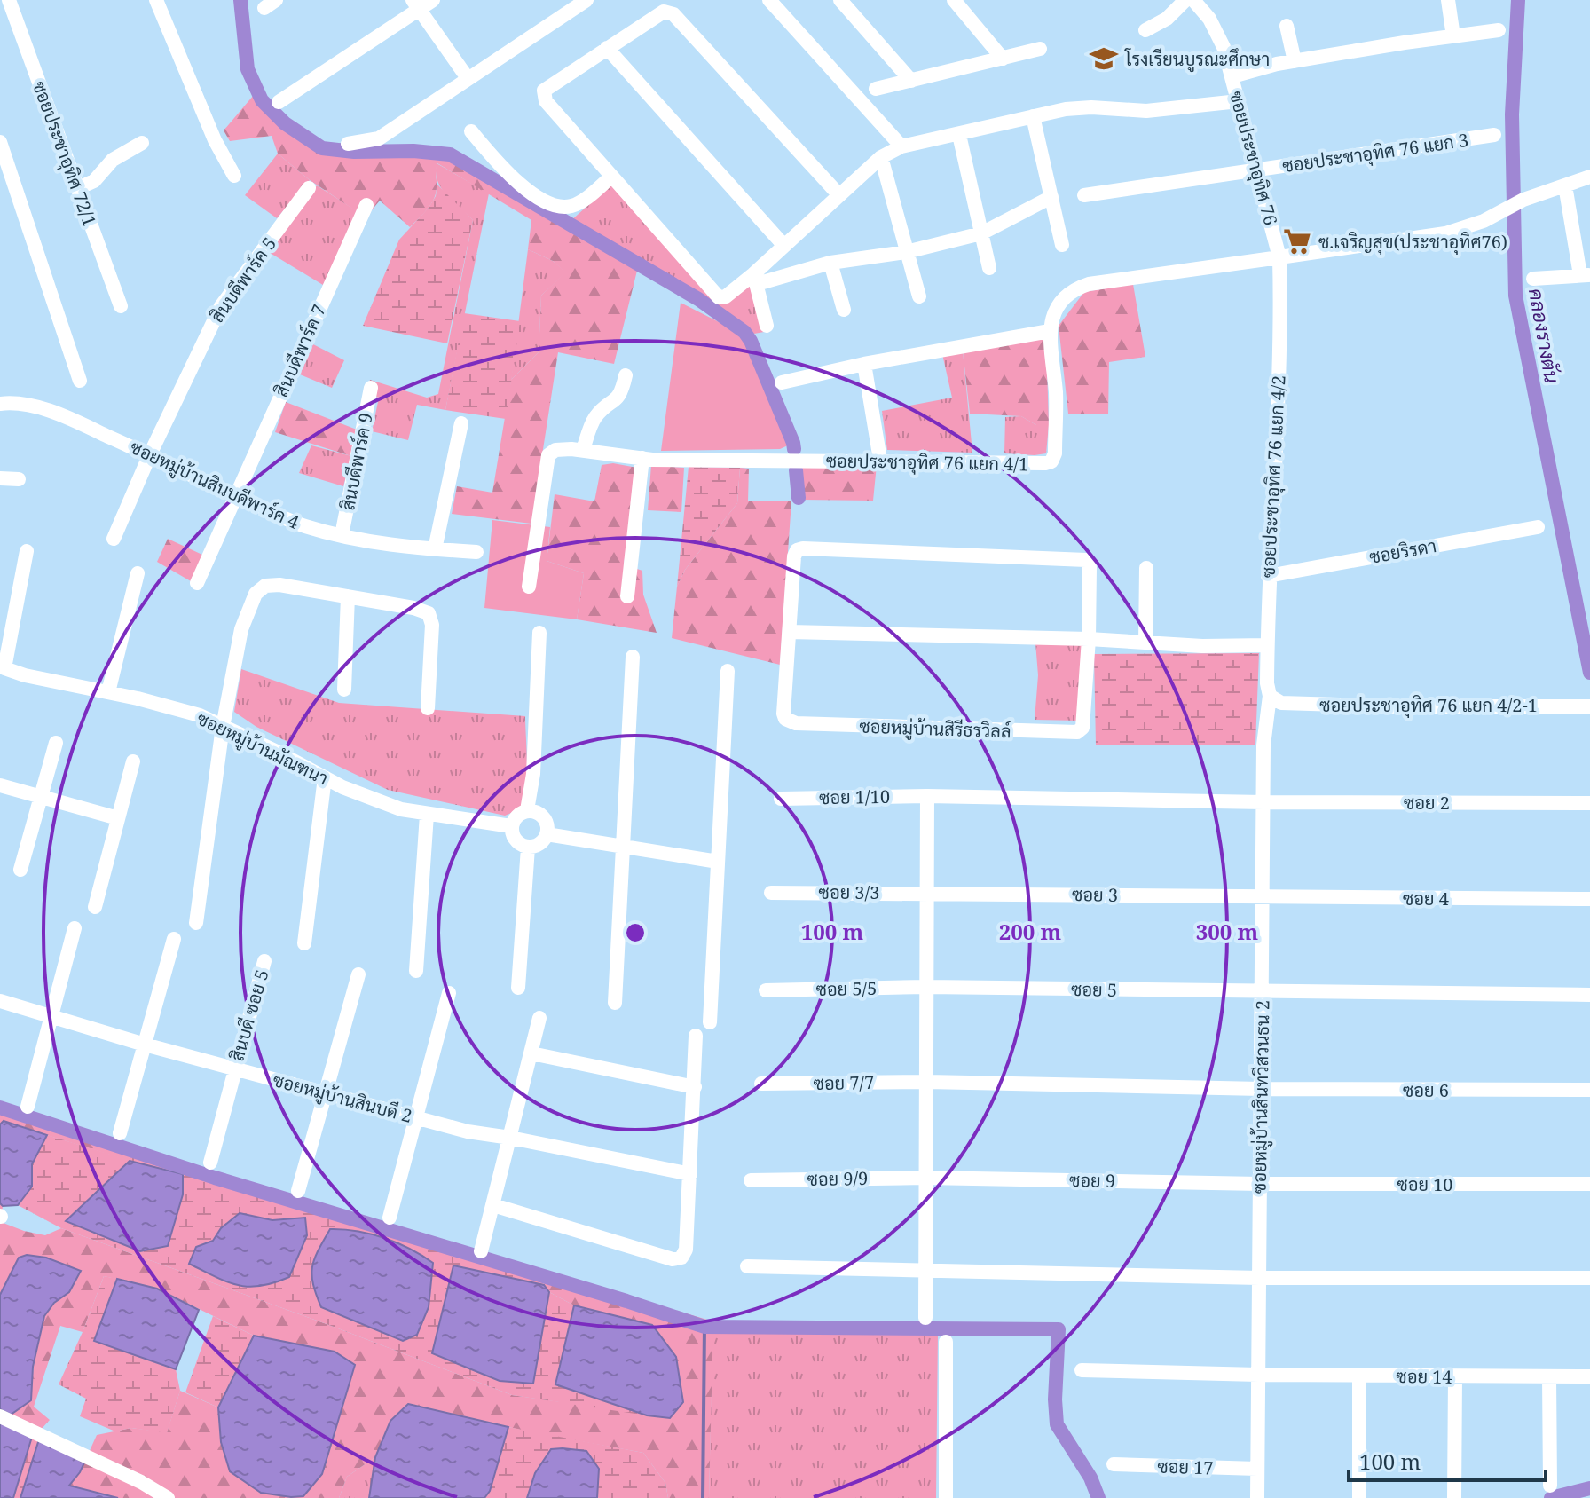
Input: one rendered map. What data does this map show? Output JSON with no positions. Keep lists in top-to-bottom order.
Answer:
{
  "streets": {
    "street": [
      "ซอยประชาอุทิศ 76 แยก 3",
      "ซอยประชาอุทิศ 72/1",
      "ซอยประชาอุทิศ 76",
      "สินบดีพาร์ค 5",
      "สินบดีพาร์ค 7",
      "สินบดีพาร์ค 9",
      "ซอยประชาอุทิศ 76 แยก 4/1",
      "ซอยประชาอุทิศ 76 แยก 4/2",
      "ซอยหมู่บ้านสินบดีพาร์ค 4",
      "ซอยริรดา",
      "ซอยประชาอุทิศ 76 แยก 4/2-1",
      "ซอยหมู่บ้านสิรีธรวิลล์",
      "ซอยหมู่บ้านมัณฑนา",
      "ซอย 1/10",
      "ซอย 2",
      "ซอย 3/3",
      "ซอย 3",
      "ซอย 4",
      "ซอย 5/5",
      "ซอย 5",
      "สินบดี ซอย 5",
      "ซอย 7/7",
      "ซอย 6",
      "ซอยหมู่บ้านสินทวีสวนธน 2",
      "ซอยหมู่บ้านสินบดี 2",
      "ซอย 9/9",
      "ซอย 9",
      "ซอย 10",
      "ซอย 14",
      "ซอย 17"
    ]
  },
  "crossings": [
    ["ซอยประชาอุทิศ 76 แยก 3", "ซอยประชาอุทิศ 76"],
    ["ซอยประชาอุทิศ 76", "ซอยประชาอุทิศ 76 แยก 4/1"],
    ["ซอยประชาอุทิศ 76", "ซอยประชาอุทิศ 76 แยก 4/2"],
    ["สินบดีพาร์ค 5", "ซอยหมู่บ้านสินบดีพาร์ค 4"],
    ["สินบดีพาร์ค 7", "ซอยหมู่บ้านสินบดีพาร์ค 4"],
    ["สินบดีพาร์ค 9", "ซอยหมู่บ้านสินบดีพาร์ค 4"],
    ["ซอยประชาอุทิศ 76 แยก 4/1", "ซอยประชาอุทิศ 76 แยก 4/2"],
    ["ซอยประชาอุทิศ 76 แยก 4/2", "ซอยริรดา"],
    ["ซอยประชาอุทิศ 76 แยก 4/2", "ซอยประชาอุทิศ 76 แยก 4/2-1"],
    ["ซอยประชาอุทิศ 76 แยก 4/2", "ซอยหมู่บ้านสินทวีสวนธน 2"],
    ["ซอยประชาอุทิศ 76 แยก 4/2-1", "ซอยหมู่บ้านสินทวีสวนธน 2"],
    ["ซอย 1/10", "ซอย 2"],
    ["ซอย 1/10", "ซอยหมู่บ้านสินทวีสวนธน 2"],
    ["ซอย 2", "ซอยหมู่บ้านสินทวีสวนธน 2"],
    ["ซอย 3/3", "ซอย 3"],
    ["ซอย 3", "ซอย 4"],
    ["ซอย 3", "ซอยหมู่บ้านสินทวีสวนธน 2"],
    ["ซอย 4", "ซอยหมู่บ้านสินทวีสวนธน 2"],
    ["ซอย 5/5", "ซอย 5"],
    ["ซอย 5", "ซอยหมู่บ้านสินทวีสวนธน 2"],
    ["สินบดี ซอย 5", "ซอยหมู่บ้านสินบดี 2"],
    ["ซอย 7/7", "ซอย 6"],
    ["ซอย 7/7", "ซอยหมู่บ้านสินทวีสวนธน 2"],
    ["ซอย 6", "ซอยหมู่บ้านสินทวีสวนธน 2"],
    ["ซอยหมู่บ้านสินทวีสวนธน 2", "ซอย 9"],
    ["ซอยหมู่บ้านสินทวีสวนธน 2", "ซอย 10"],
    ["ซอยหมู่บ้านสินทวีสวนธน 2", "ซอย 14"],
    ["ซอยหมู่บ้านสินทวีสวนธน 2", "ซอย 17"],
    ["ซอย 9/9", "ซอย 9"],
    ["ซอย 9", "ซอย 10"]
  ],
  "water": ["คลองรางตัน"],
  "places": {
    "school or university": ["โรงเรียนบูรณะศึกษา"],
    "supermarket": ["ซ.เจริญสุข(ประชาอุทิศ76)"]
  },
  "scale_bar": "100 m",
  "rings": ["100 m", "200 m", "300 m"]
}
